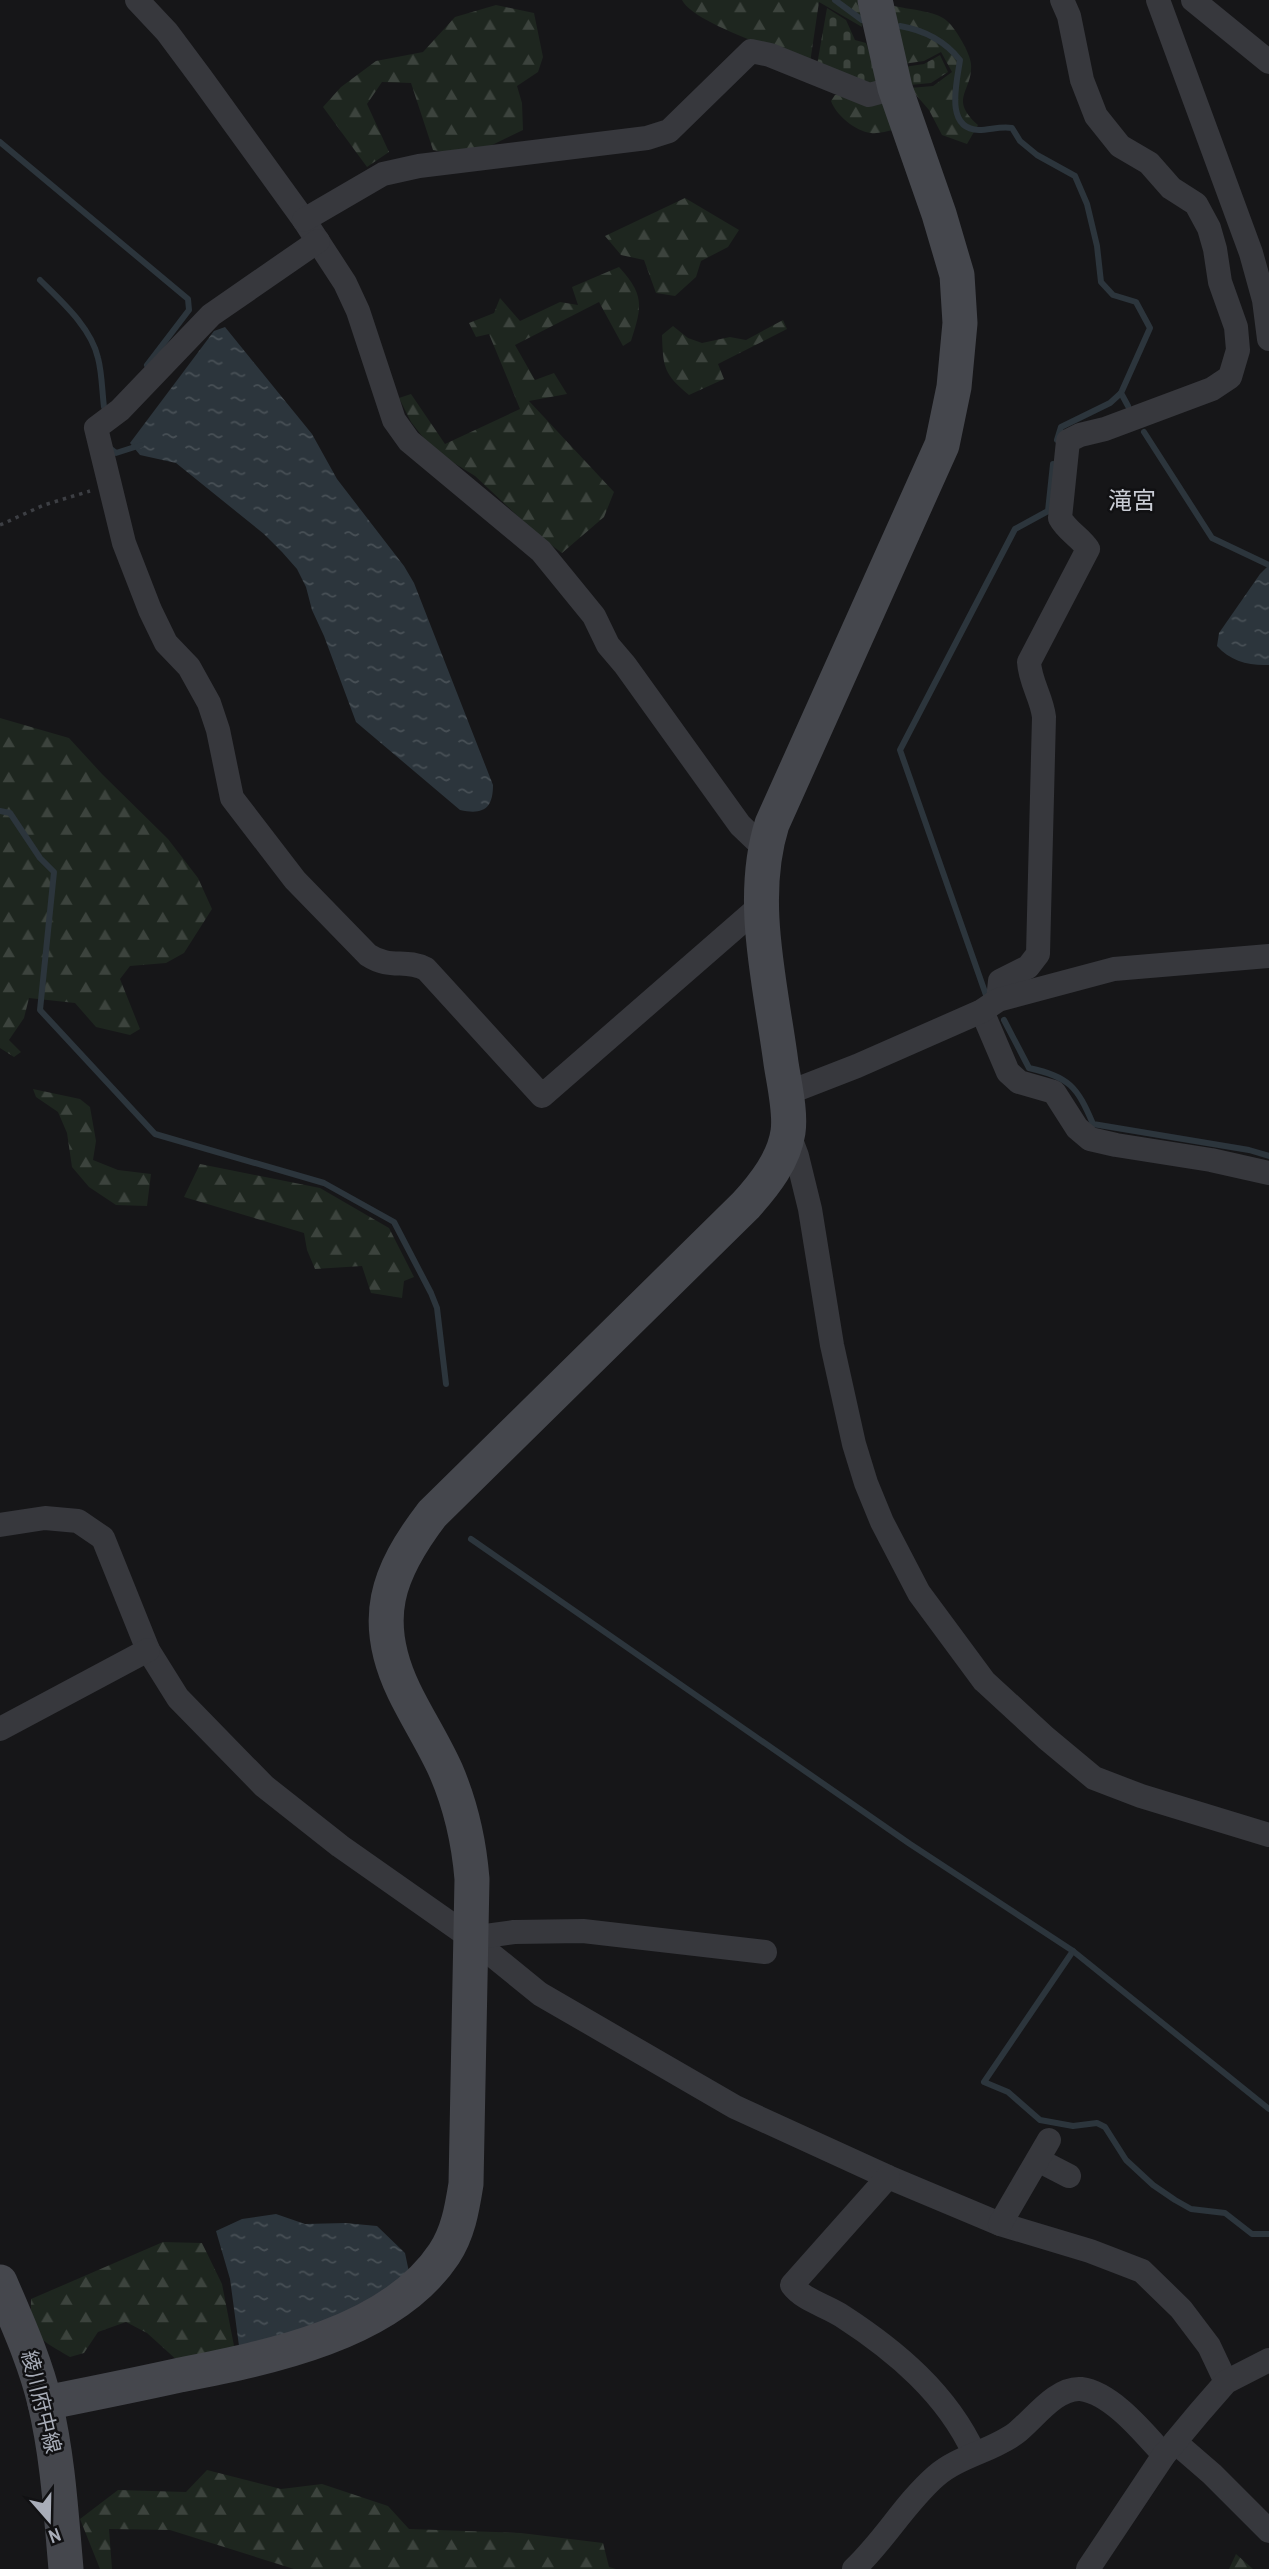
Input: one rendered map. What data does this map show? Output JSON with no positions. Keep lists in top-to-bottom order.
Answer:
{
  "streets": {
    "street": ["綾川府中線"]
  },
  "districts": ["滝宮"],
  "north": "bottom"
}
